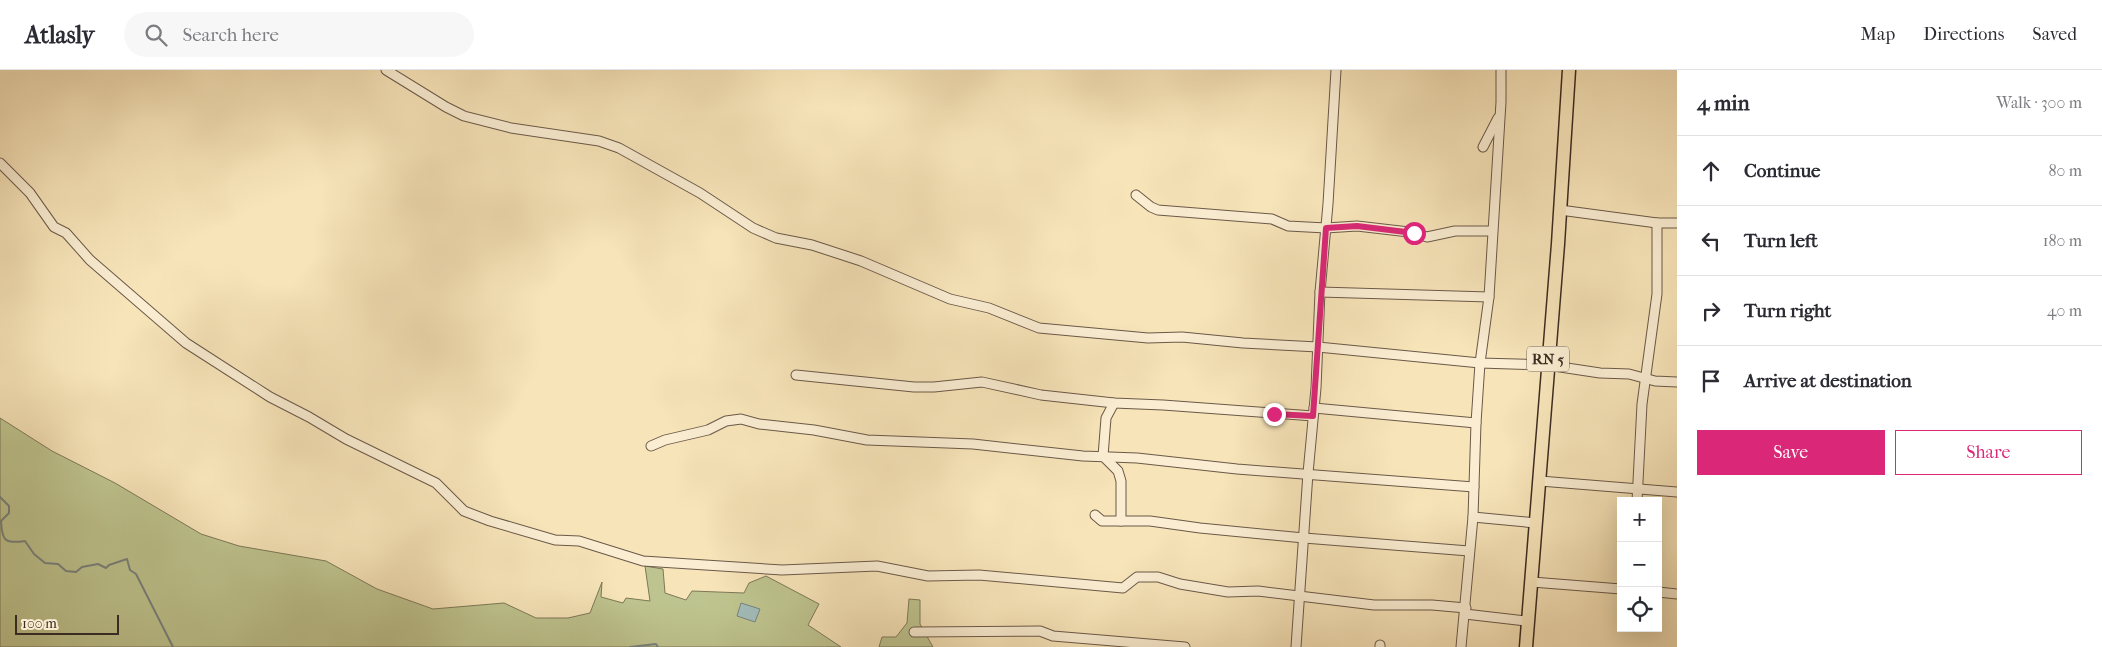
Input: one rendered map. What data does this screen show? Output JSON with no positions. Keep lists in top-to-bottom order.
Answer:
{
  "streets": {
    "main road": ["RN 5"]
  },
  "scale_bar": "100 m",
  "page": {
    "header": "Atlasly",
    "search": "Search here",
    "nav": ["Map", "Directions", "Saved"],
    "heading": ["4 min", "Walk · 300 m"],
    "list": [
      ["Continue", "80 m"],
      ["Turn left", "180 m"],
      ["Turn right", "40 m"],
      "Arrive at destination"
    ],
    "buttons": ["Save", "Share"],
    "map_buttons": ["+", "−"],
    "scale": "100 m"
  }
}
